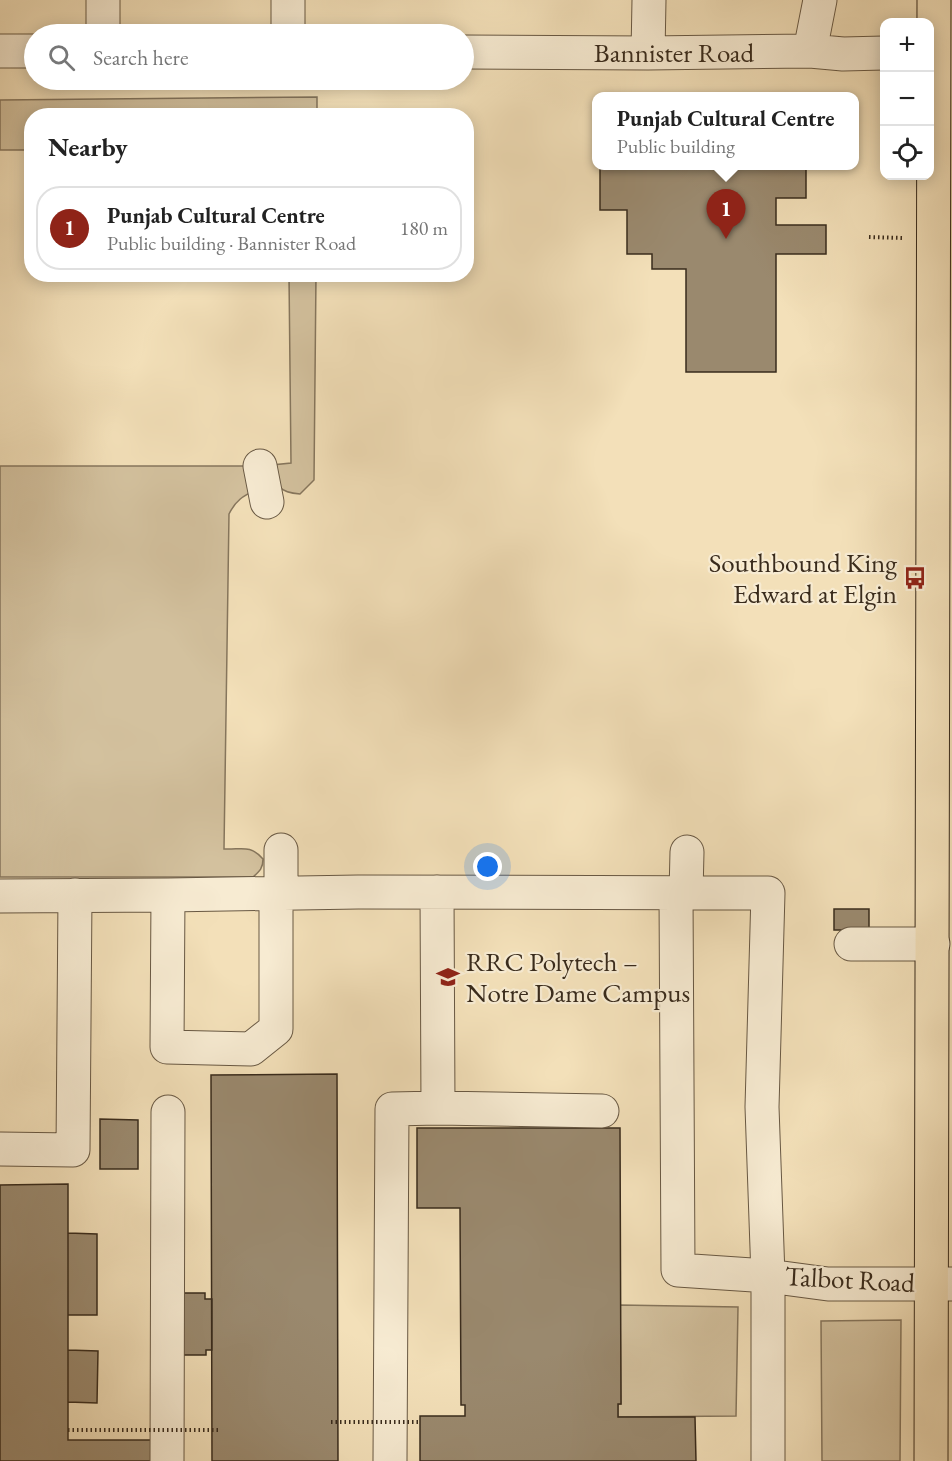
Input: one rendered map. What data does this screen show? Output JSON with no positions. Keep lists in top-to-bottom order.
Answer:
{
  "streets": {
    "street": ["Bannister Road", "Talbot Road"]
  },
  "places": {
    "bus stop": ["Southbound King Edward at Elgin"],
    "school or university": ["RRC Polytech – Notre Dame Campus"]
  },
  "page": {
    "map_buttons": ["+", "−"],
    "search": "Search here",
    "popup": ["Punjab Cultural Centre", "Public building"],
    "heading": "Nearby",
    "list": [
      {
        "mark": "1",
        "name": "Punjab Cultural Centre",
        "note": "Public building · Bannister Road",
        "value": "180 m"
      }
    ],
    "pins": "1"
  }
}
